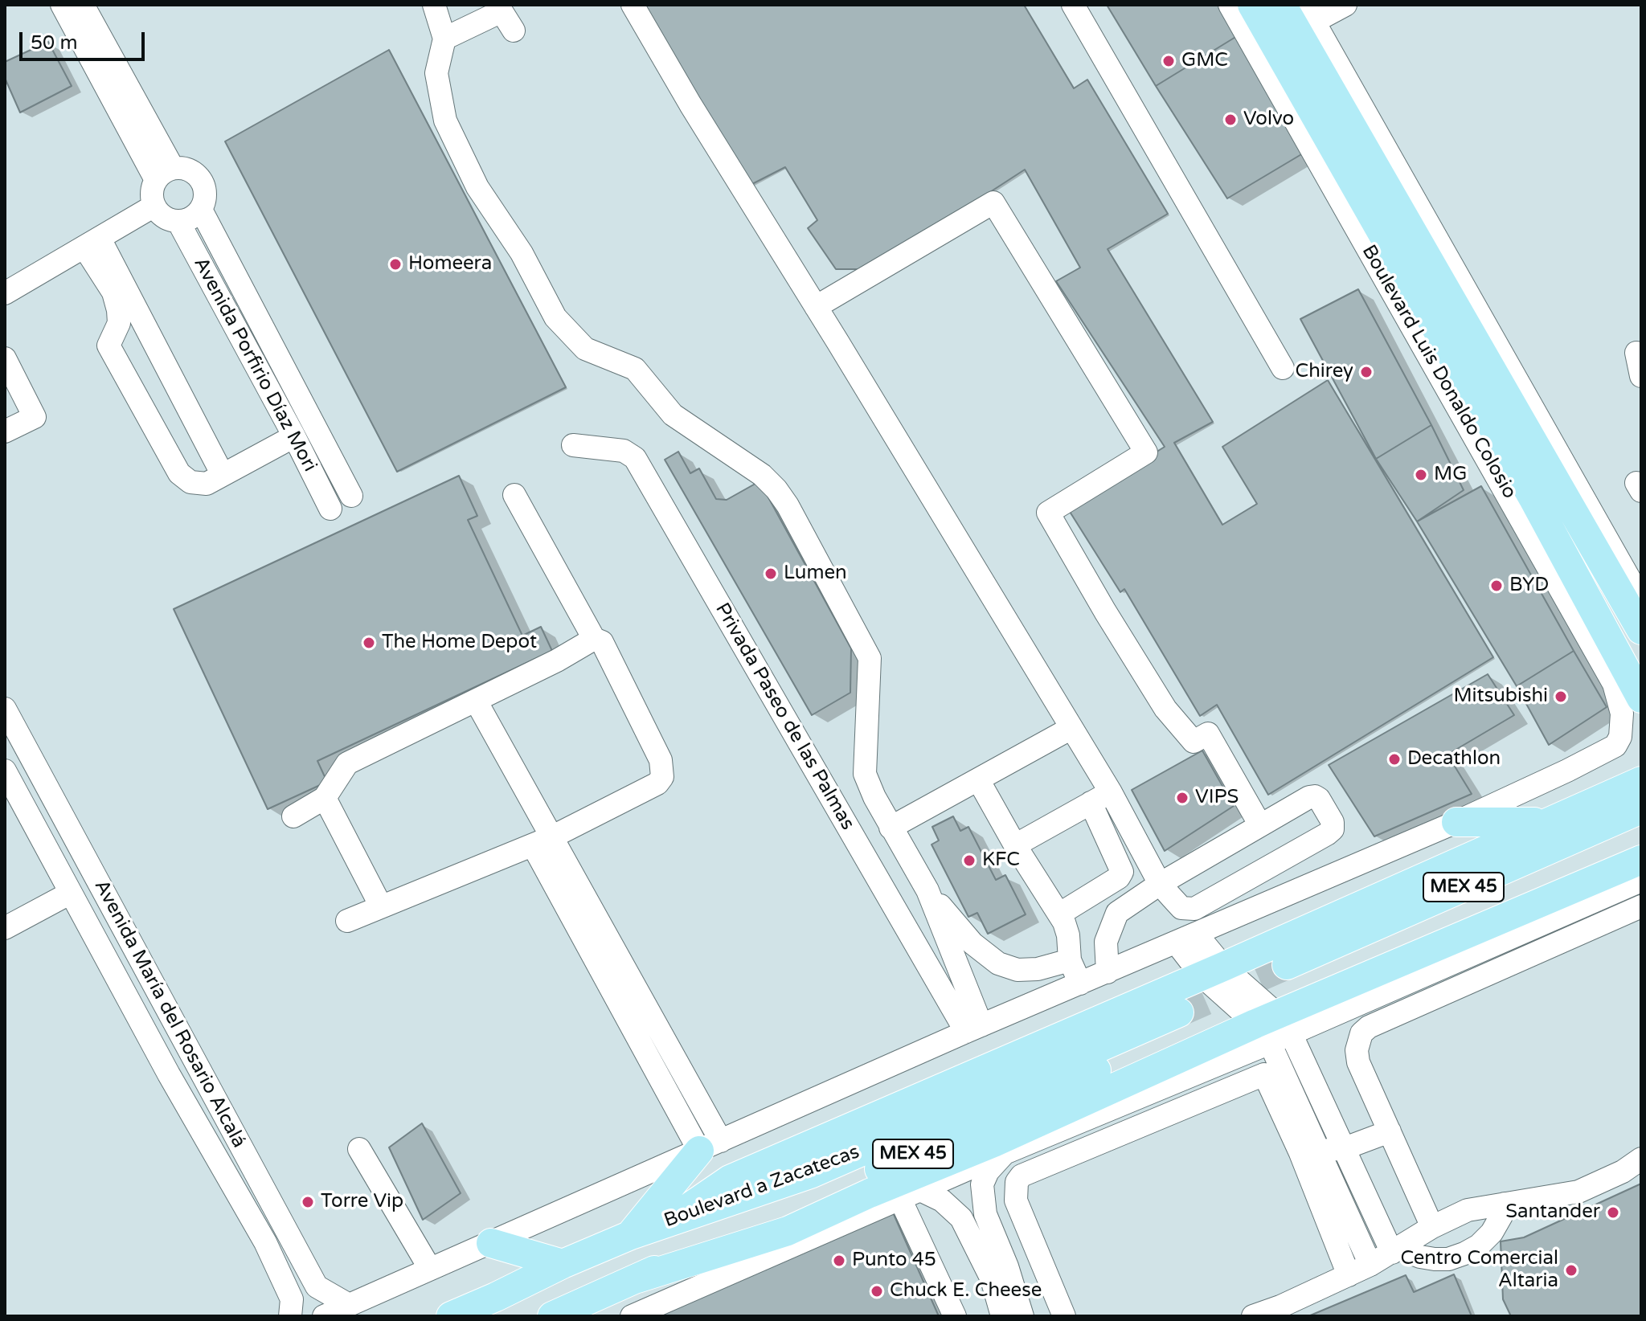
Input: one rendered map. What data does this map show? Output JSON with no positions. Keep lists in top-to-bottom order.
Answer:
{
  "streets": {
    "main road": ["Boulevard Luis Donaldo Colosio", "MEX 45", "Boulevard a Zacatecas"],
    "street": ["Avenida Porfirio Díaz Mori", "Privada Paseo de las Palmas", "Avenida María del Rosario Alcalá"]
  },
  "places": [
    "GMC",
    "Volvo",
    "Homeera",
    "Chirey",
    "MG",
    "Lumen",
    "BYD",
    "The Home Depot",
    "Mitsubishi",
    "Decathlon",
    "VIPS",
    "KFC",
    "Torre Vip",
    "Santander",
    "Punto 45",
    "Centro Comercial Altaria",
    "Chuck E. Cheese"
  ],
  "scale_bar": "50 m"
}
